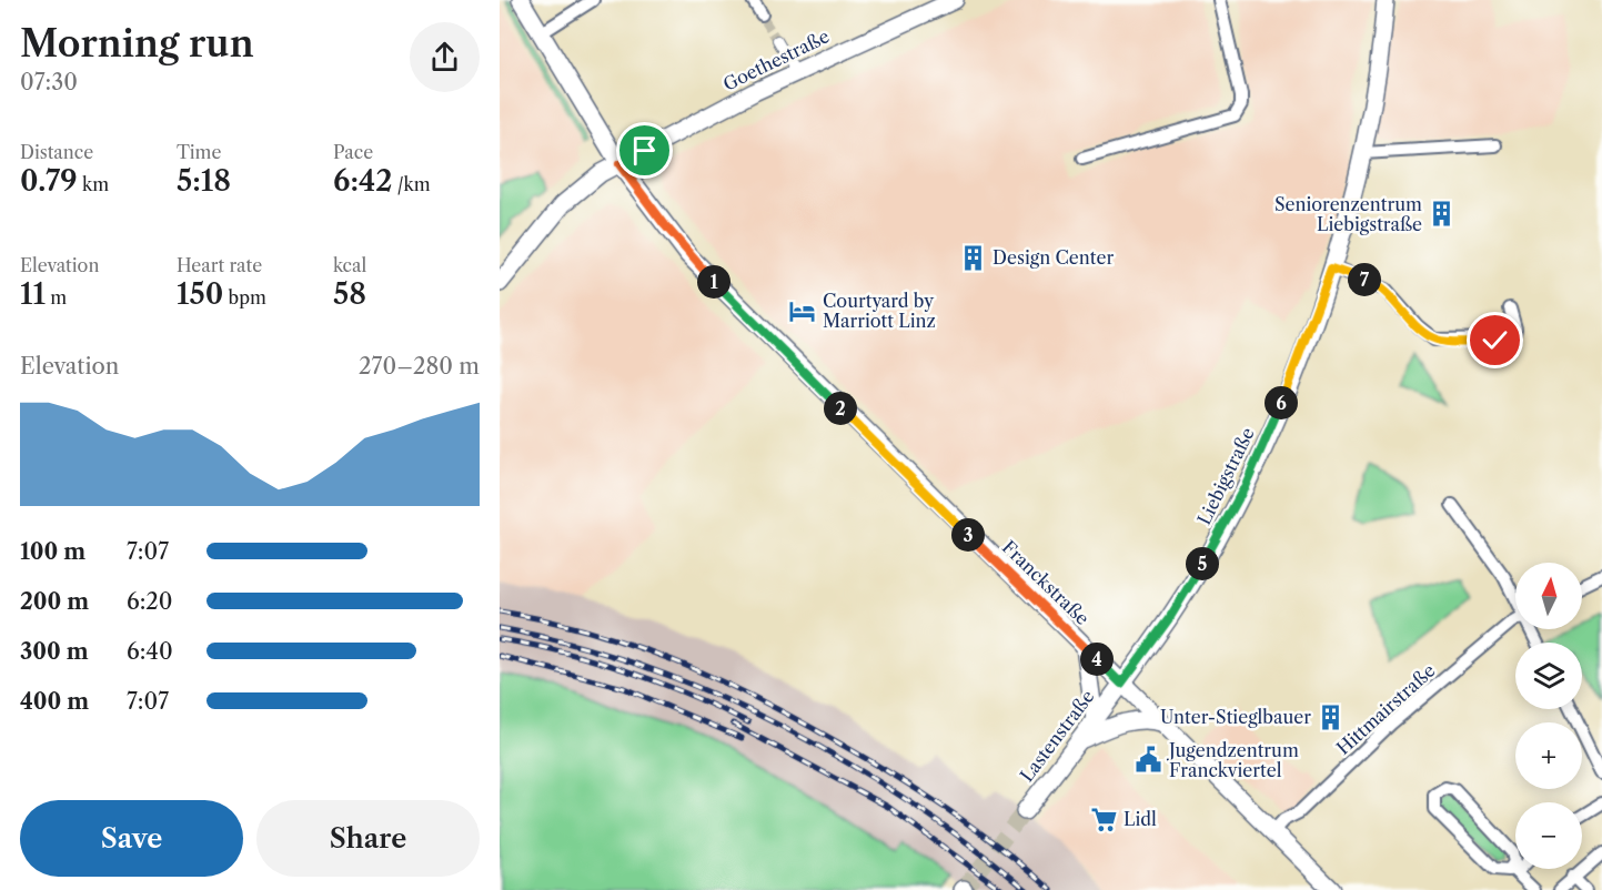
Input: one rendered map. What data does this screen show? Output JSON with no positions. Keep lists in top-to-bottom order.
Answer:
{
  "streets": {
    "main road": [
      "Goethestraße",
      "Liebigstraße",
      "Franckstraße",
      "Lastenstraße"
    ],
    "street": ["Hittmairstraße"]
  },
  "crossings": [
    ["Goethestraße", "Franckstraße"],
    ["Liebigstraße", "Franckstraße"],
    ["Liebigstraße", "Lastenstraße"],
    ["Franckstraße", "Hittmairstraße"],
    ["Franckstraße", "Lastenstraße"]
  ],
  "places": {
    "building": ["Seniorenzentrum Liebigstraße", "Design Center", "Unter-Stieglbauer"],
    "hotel": ["Courtyard by Marriott Linz"],
    "public building": ["Jugendzentrum Franckviertel"],
    "supermarket": ["Lidl"]
  },
  "north": "top",
  "page": {
    "heading": ["Morning run", "07:30"],
    "stats": [
      ["Distance", "0.79 km"],
      ["Time", "5:18"],
      ["Pace", "6:42 /km"],
      ["Elevation", "11 m"],
      ["Heart rate", "150 bpm"],
      ["kcal", "58"]
    ],
    "pins": [
      "7",
      "1",
      "6",
      "2",
      "3",
      "5",
      "4"
    ],
    "chart": ["Elevation", "270–280 m"],
    "list": [
      {
        "name": "100 m",
        "note": "7:07"
      },
      {
        "name": "200 m",
        "note": "6:20"
      },
      {
        "name": "300 m",
        "note": "6:40"
      },
      {
        "name": "400 m",
        "note": "7:07"
      }
    ],
    "map_buttons": ["+", "−"],
    "buttons": ["Save", "Share"]
  }
}
